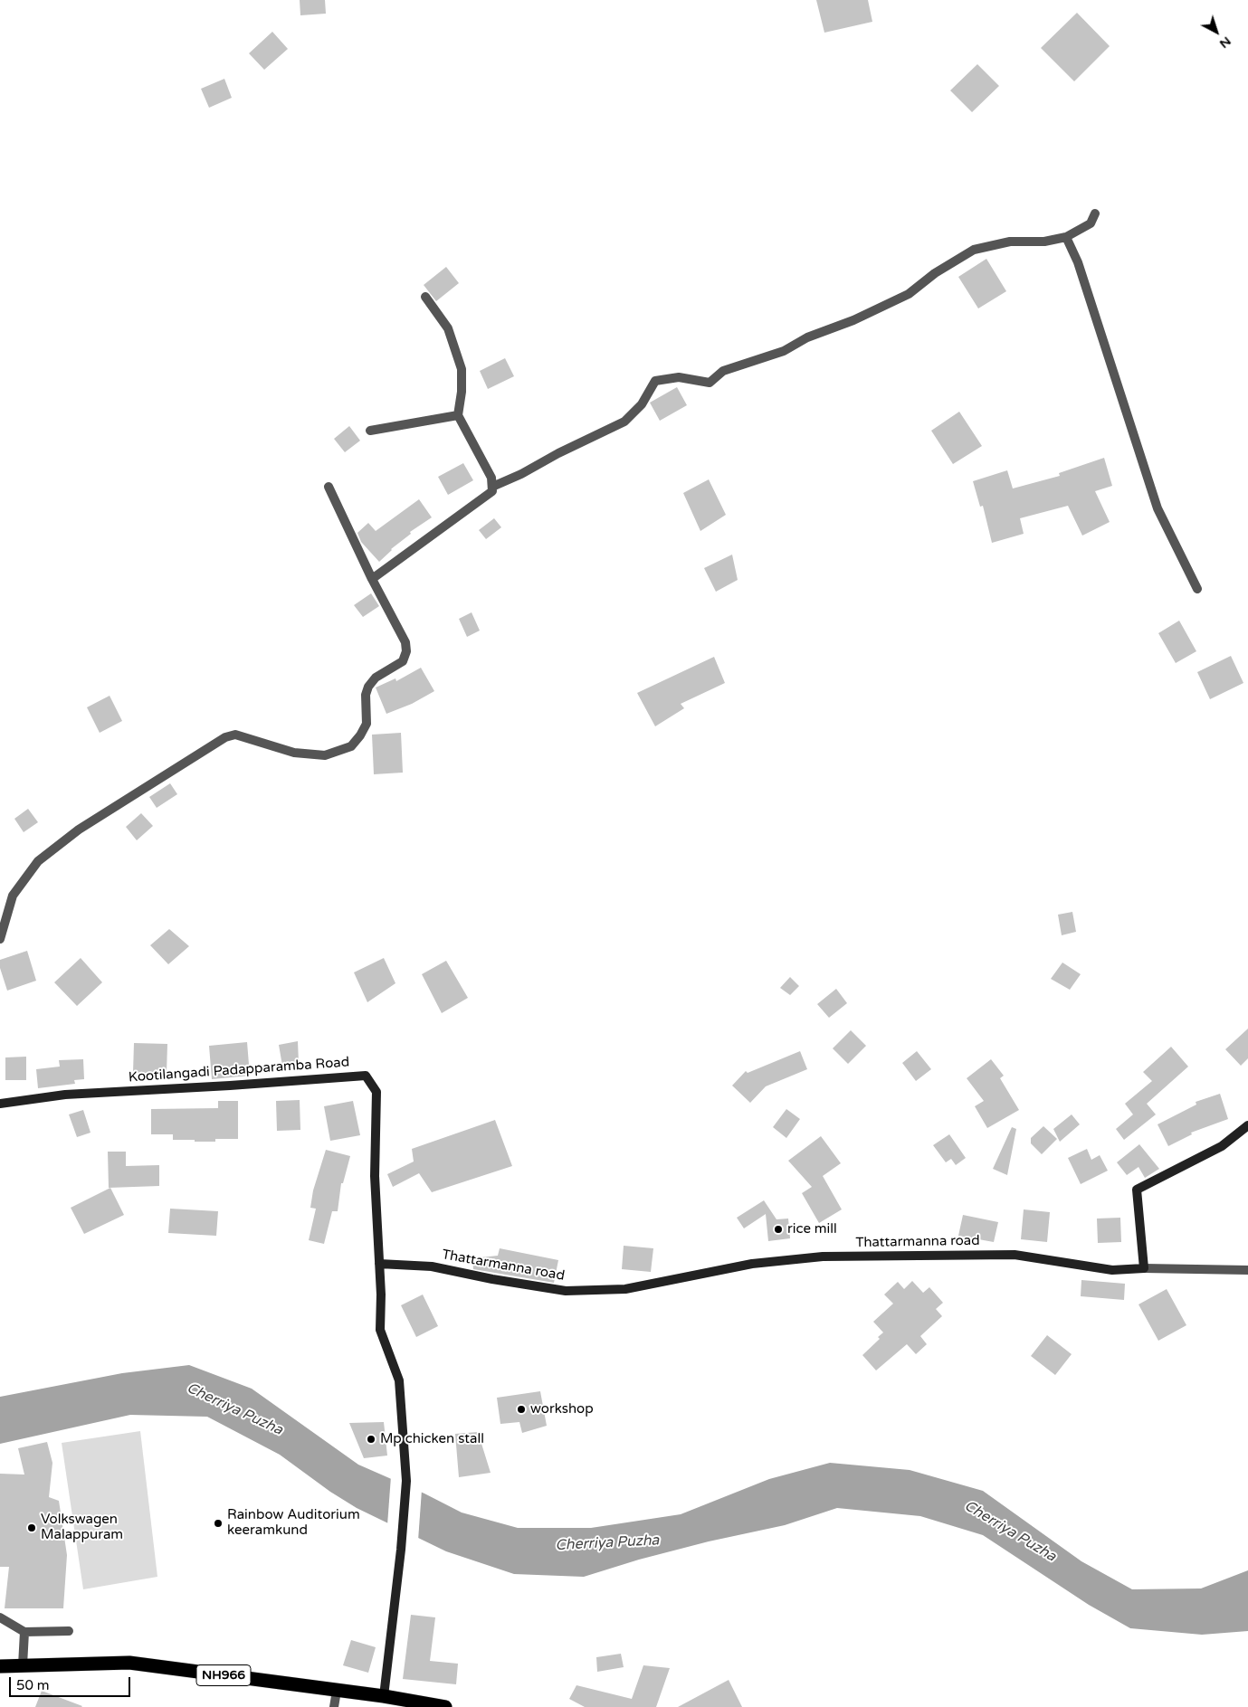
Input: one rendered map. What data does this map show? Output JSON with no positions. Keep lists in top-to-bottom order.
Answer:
{
  "streets": {
    "highway": ["NH966"],
    "main road": ["Kootilangadi Padapparamba Road", "Thattarmanna road"]
  },
  "crossings": [
    ["Kootilangadi Padapparamba Road", "Thattarmanna road"],
    ["Kootilangadi Padapparamba Road", "NH966"]
  ],
  "water": ["Cherriya Puzha"],
  "places": [
    "rice mill",
    "workshop",
    "Mp chicken stall",
    "Rainbow Auditorium keeramkund",
    "Volkswagen Malappuram"
  ],
  "scale_bar": "50 m",
  "north": "bottom right"
}
